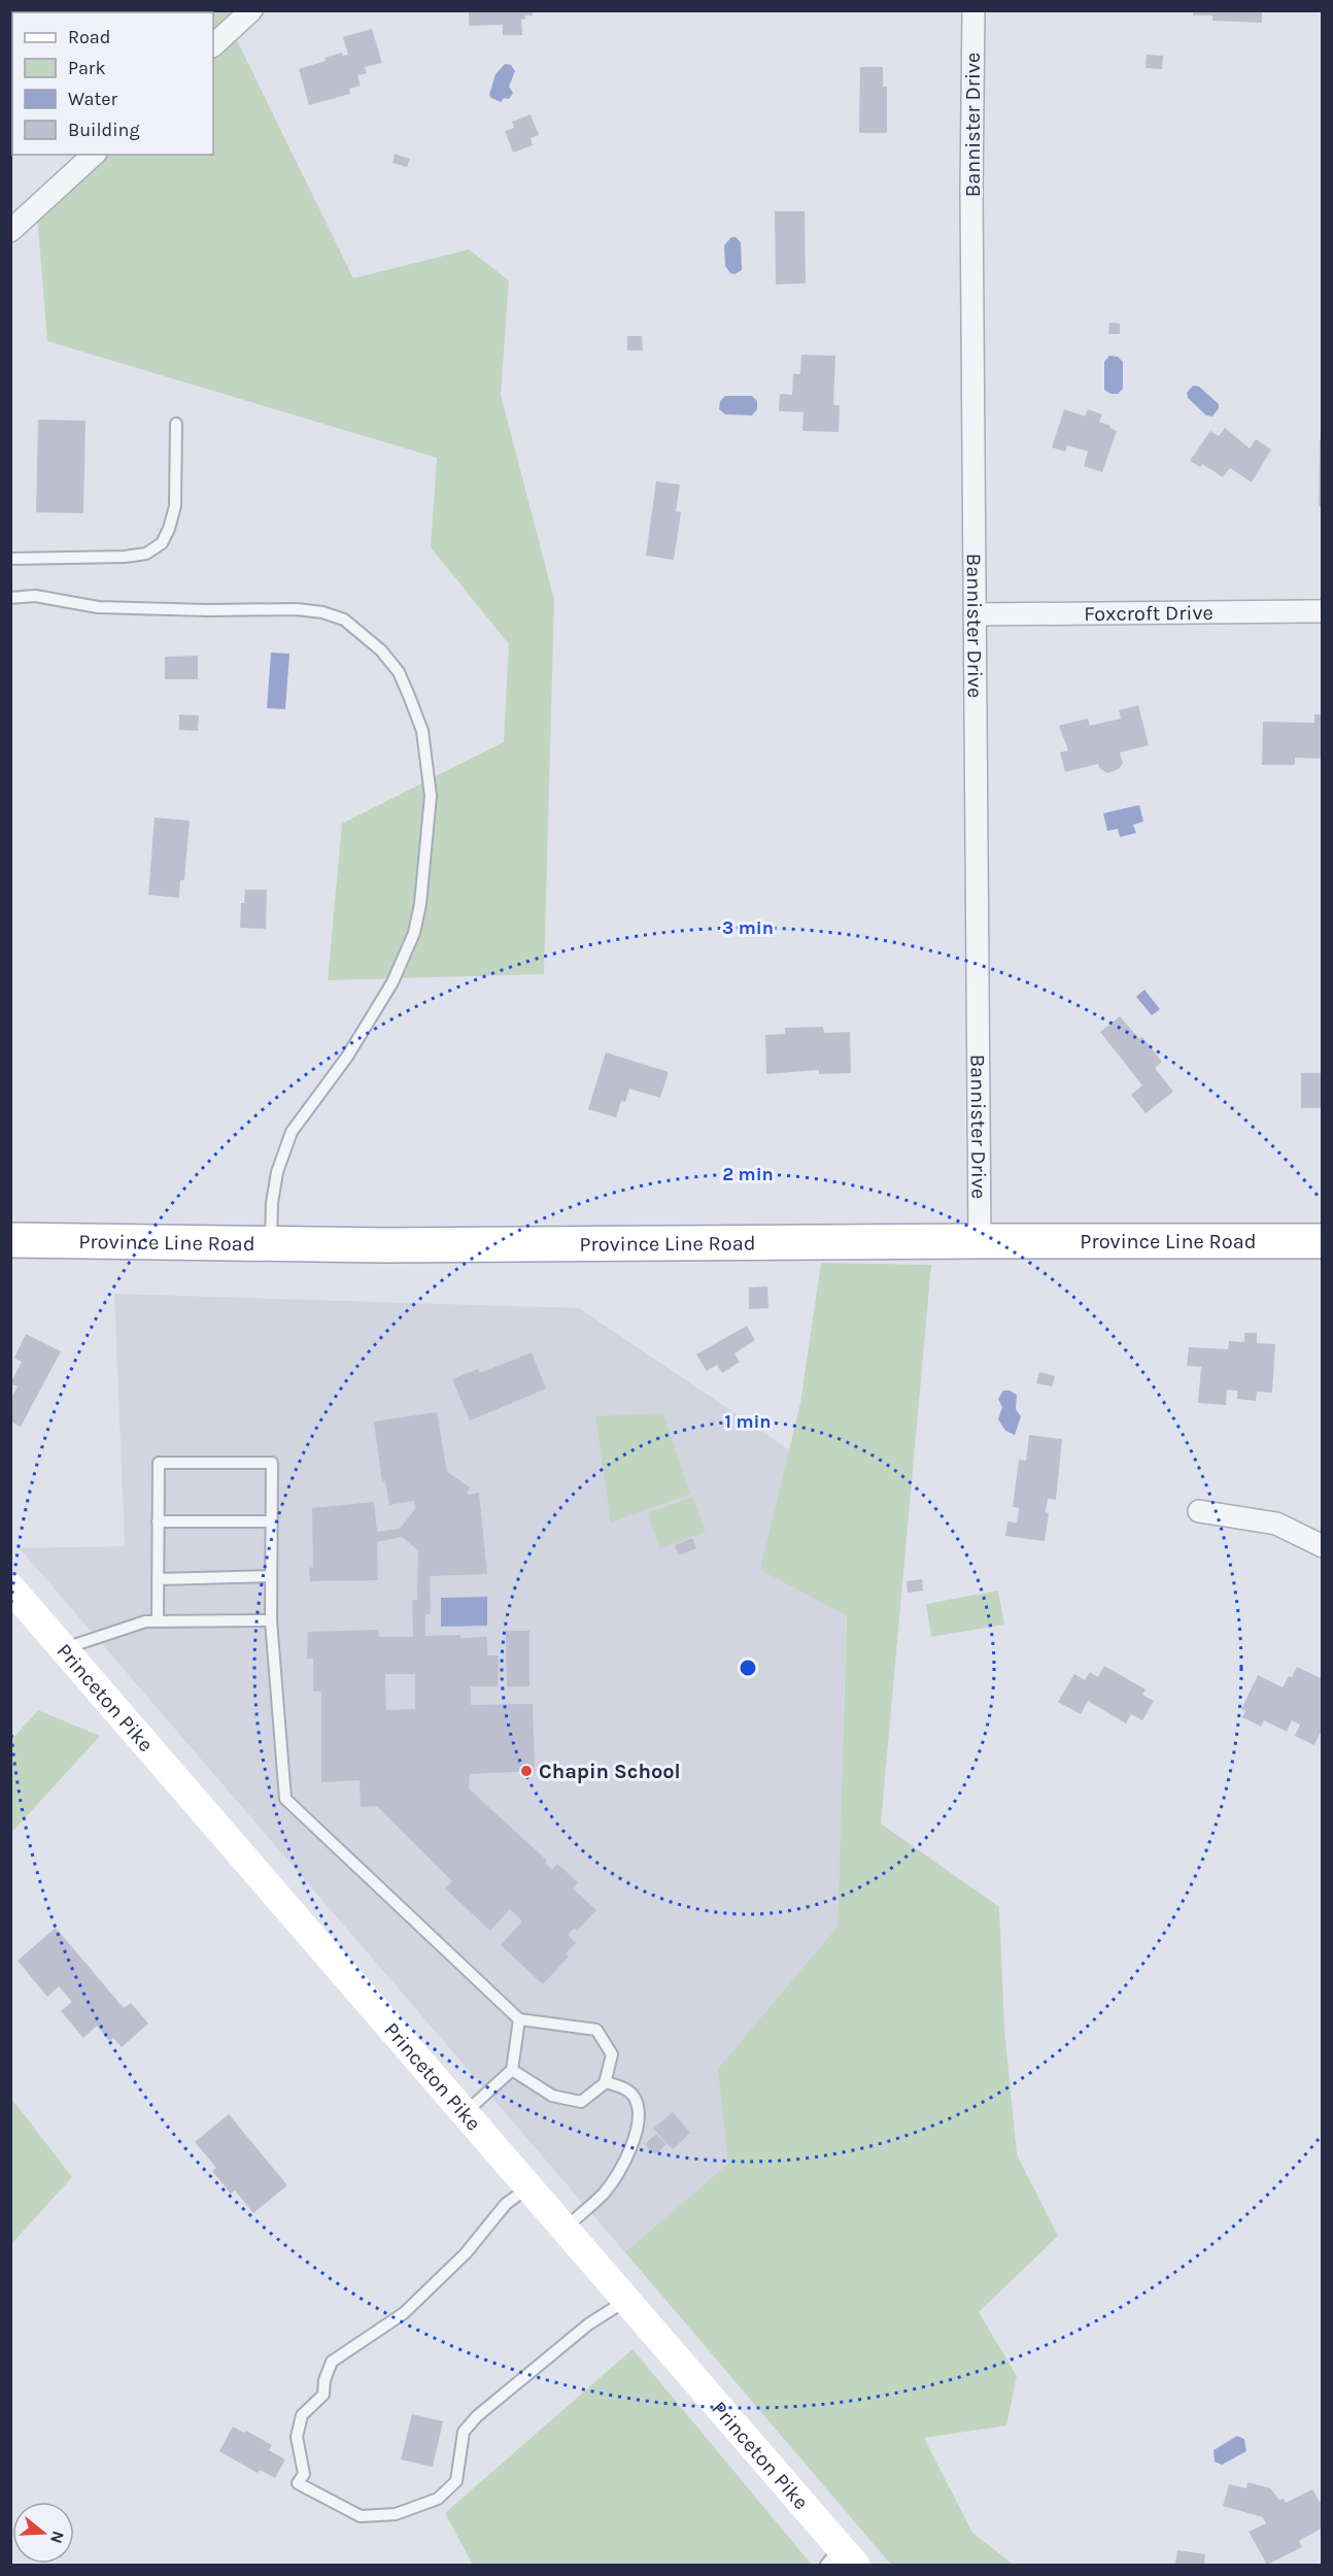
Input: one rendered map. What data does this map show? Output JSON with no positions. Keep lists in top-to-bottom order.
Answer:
{
  "streets": {
    "main road": ["Province Line Road", "Princeton Pike"],
    "street": ["Bannister Drive", "Foxcroft Drive"]
  },
  "crossings": [
    ["Bannister Drive", "Foxcroft Drive"],
    ["Bannister Drive", "Province Line Road"]
  ],
  "places": ["Chapin School"],
  "legend": [
    "Road",
    "Park",
    "Water",
    "Building"
  ],
  "north": "right",
  "rings": ["3 min", "2 min", "1 min"]
}
